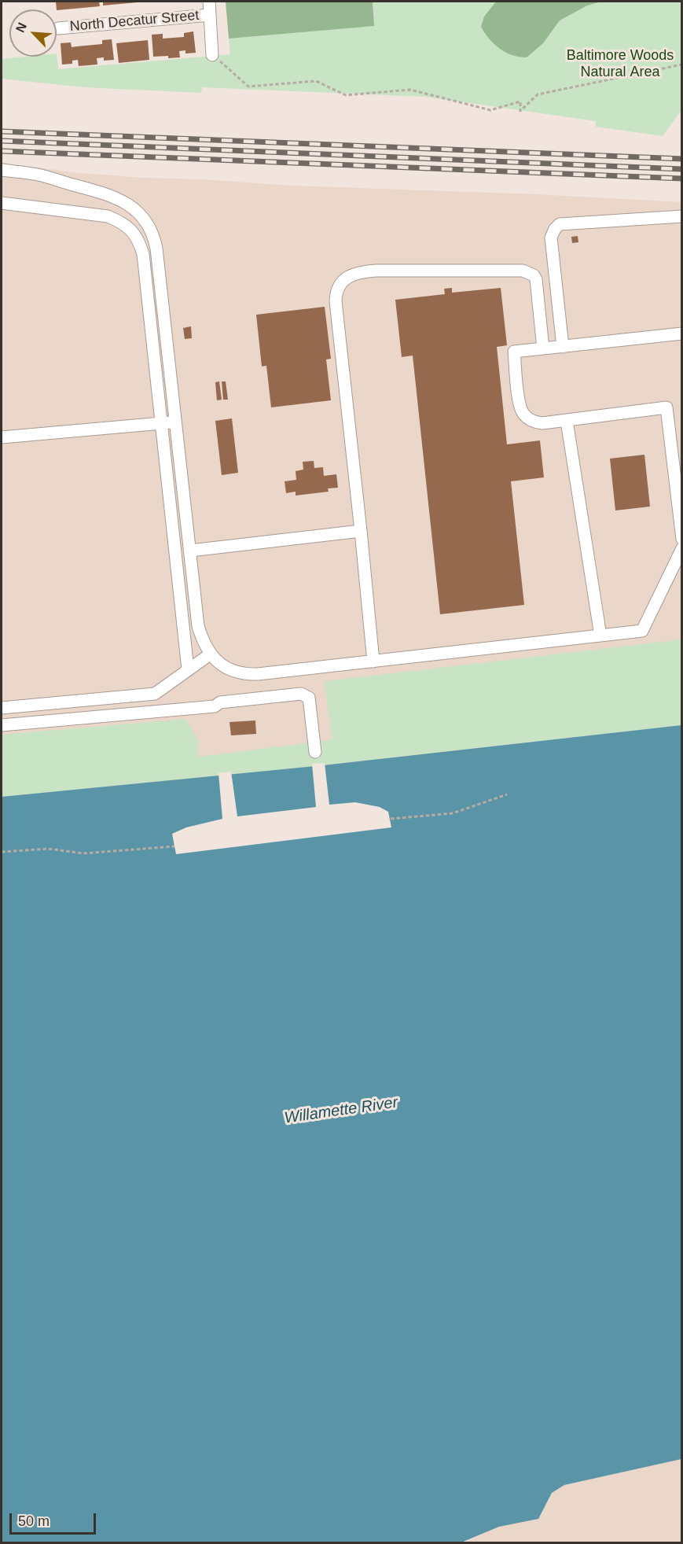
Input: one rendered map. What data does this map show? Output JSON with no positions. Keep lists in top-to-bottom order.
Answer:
{
  "streets": {
    "street": ["North Decatur Street"]
  },
  "water": ["Willamette River"],
  "parks": ["Baltimore Woods Natural Area"],
  "scale_bar": "50 m",
  "north": "top left"
}
